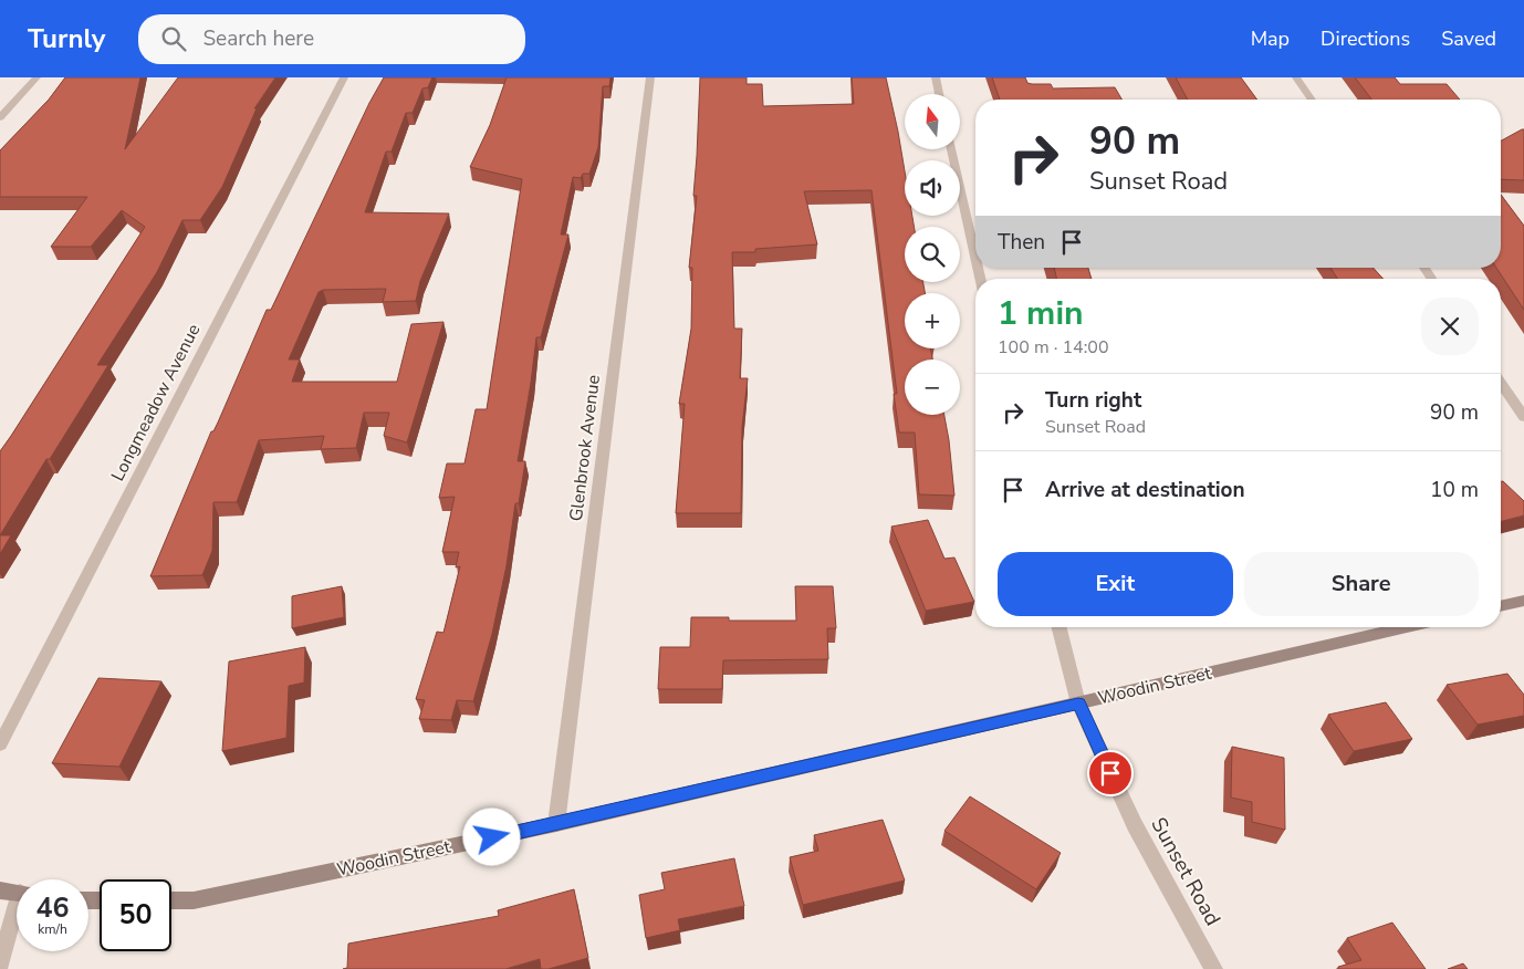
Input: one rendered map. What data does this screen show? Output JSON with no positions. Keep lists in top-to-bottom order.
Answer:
{
  "streets": {
    "main road": ["Woodin Street"],
    "street": ["Longmeadow Avenue", "Glenbrook Avenue", "Sunset Road"]
  },
  "crossings": [
    ["Glenbrook Avenue", "Woodin Street"],
    ["Woodin Street", "Sunset Road"]
  ],
  "north": "top",
  "page": {
    "header": "Turnly",
    "search": "Search here",
    "nav": ["Map", "Directions", "Saved"],
    "map_buttons": ["+", "−"],
    "turn": ["90 m", "Sunset Road"],
    "then": "Then",
    "heading": ["1 min", "100 m · 14:00"],
    "list": [
      {
        "name": "Turn right",
        "note": "Sunset Road",
        "value": "90 m"
      },
      {
        "name": "Arrive at destination",
        "value": "10 m"
      }
    ],
    "buttons": ["Exit", "Share"],
    "speed": "46 km/h",
    "limit": "50"
  }
}
